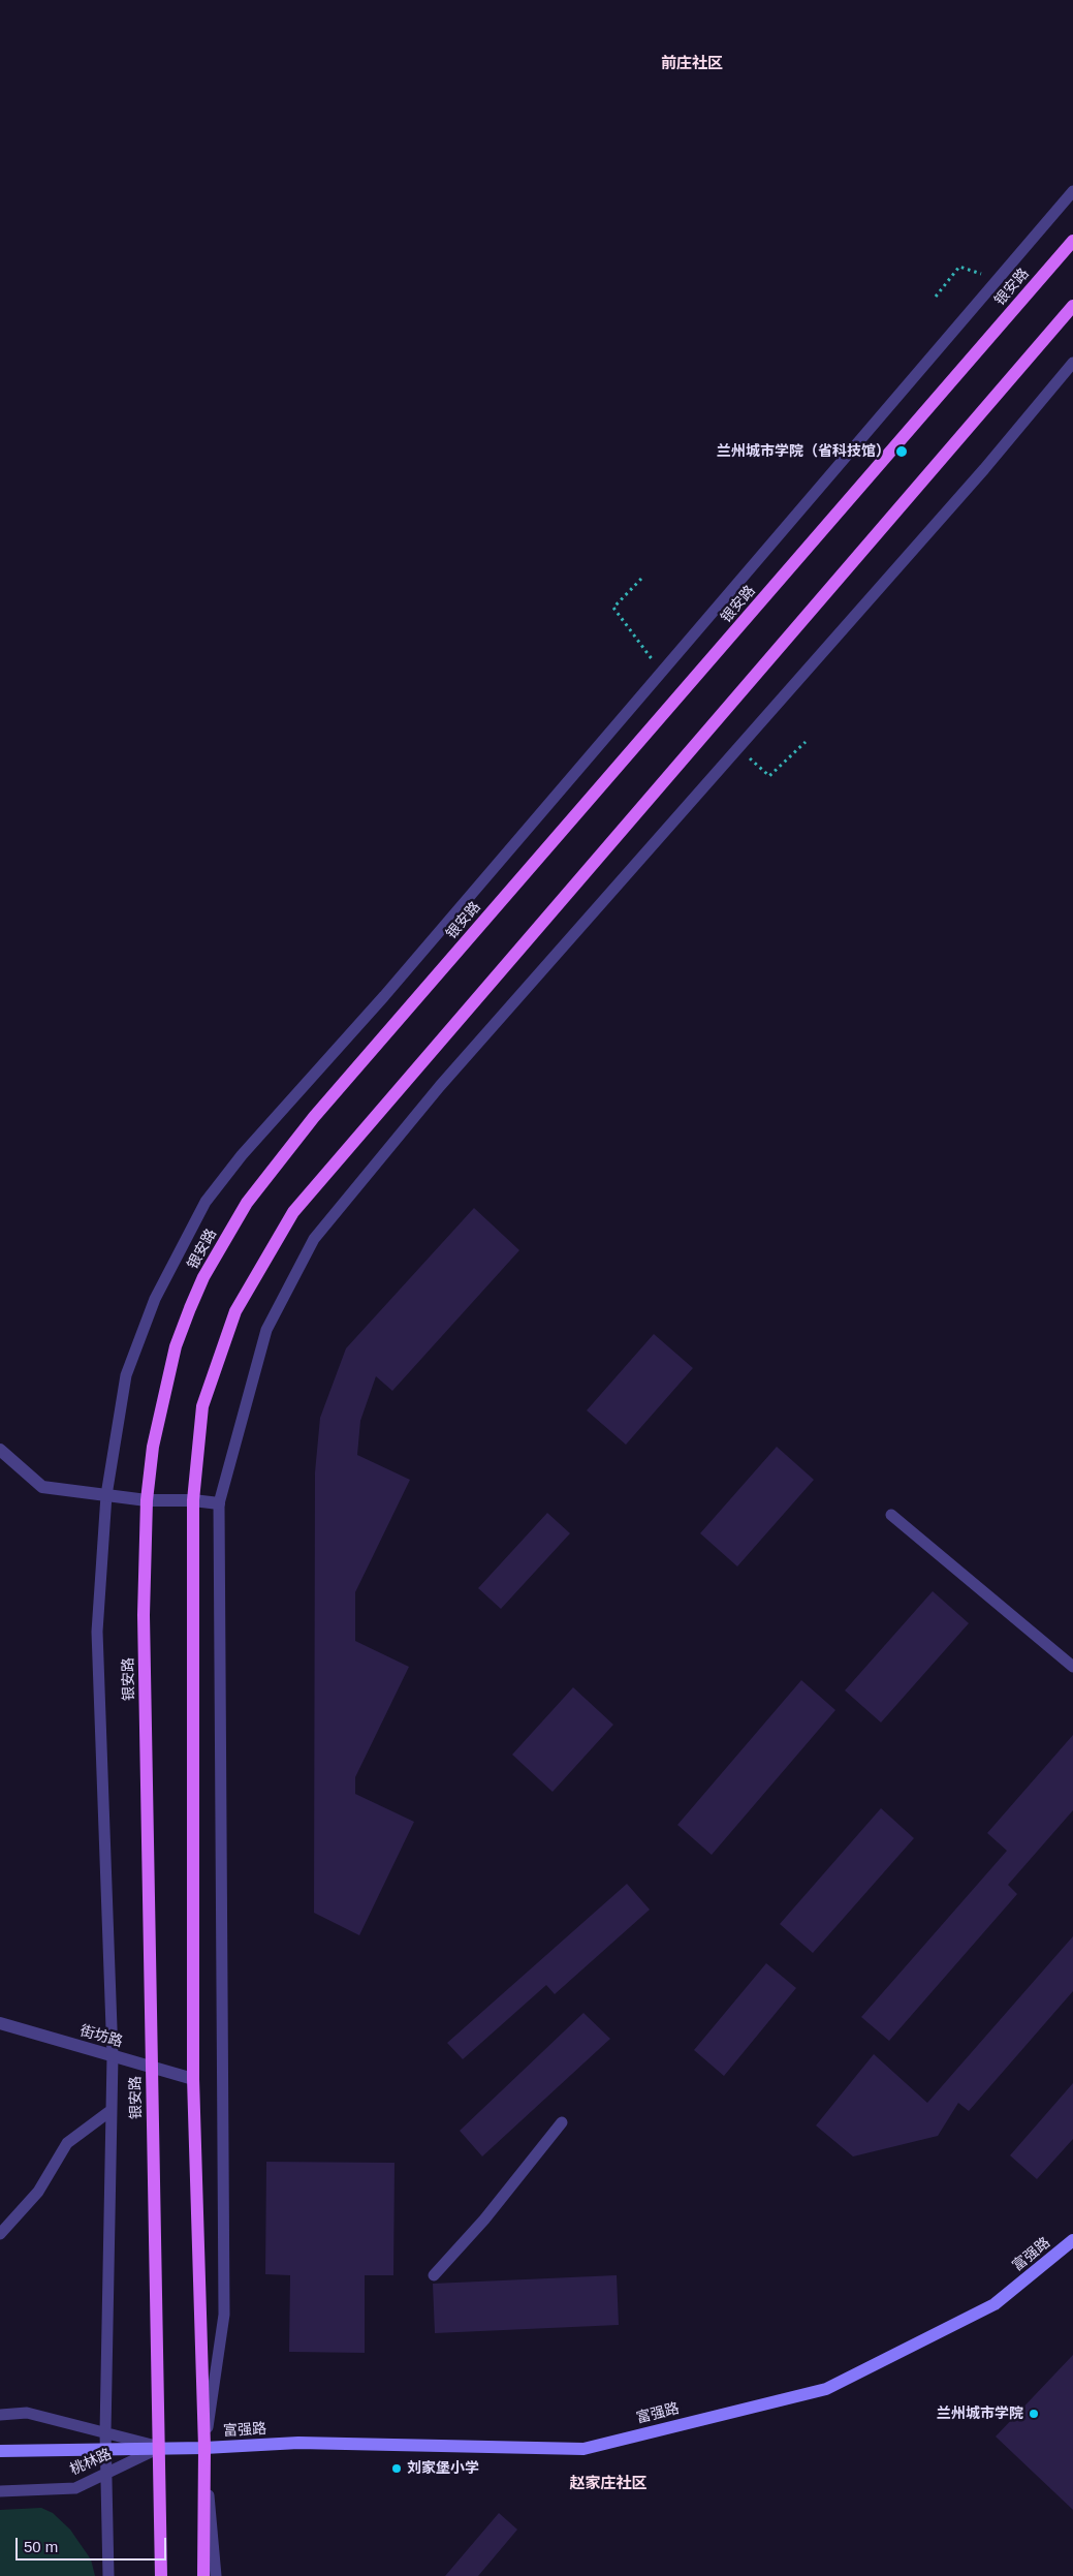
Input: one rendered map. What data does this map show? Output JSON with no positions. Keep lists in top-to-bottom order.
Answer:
{
  "streets": {
    "main road": ["银安路", "富强路", "桃林路"],
    "street": ["街坊路"]
  },
  "crossings": [
    ["银安路", "街坊路"],
    ["银安路", "桃林路"],
    ["富强路", "桃林路"]
  ],
  "districts": ["前庄社区", "赵家庄社区"],
  "places": ["兰州城市学院（省科技馆）", "兰州城市学院", "刘家堡小学"],
  "scale_bar": "50 m"
}
